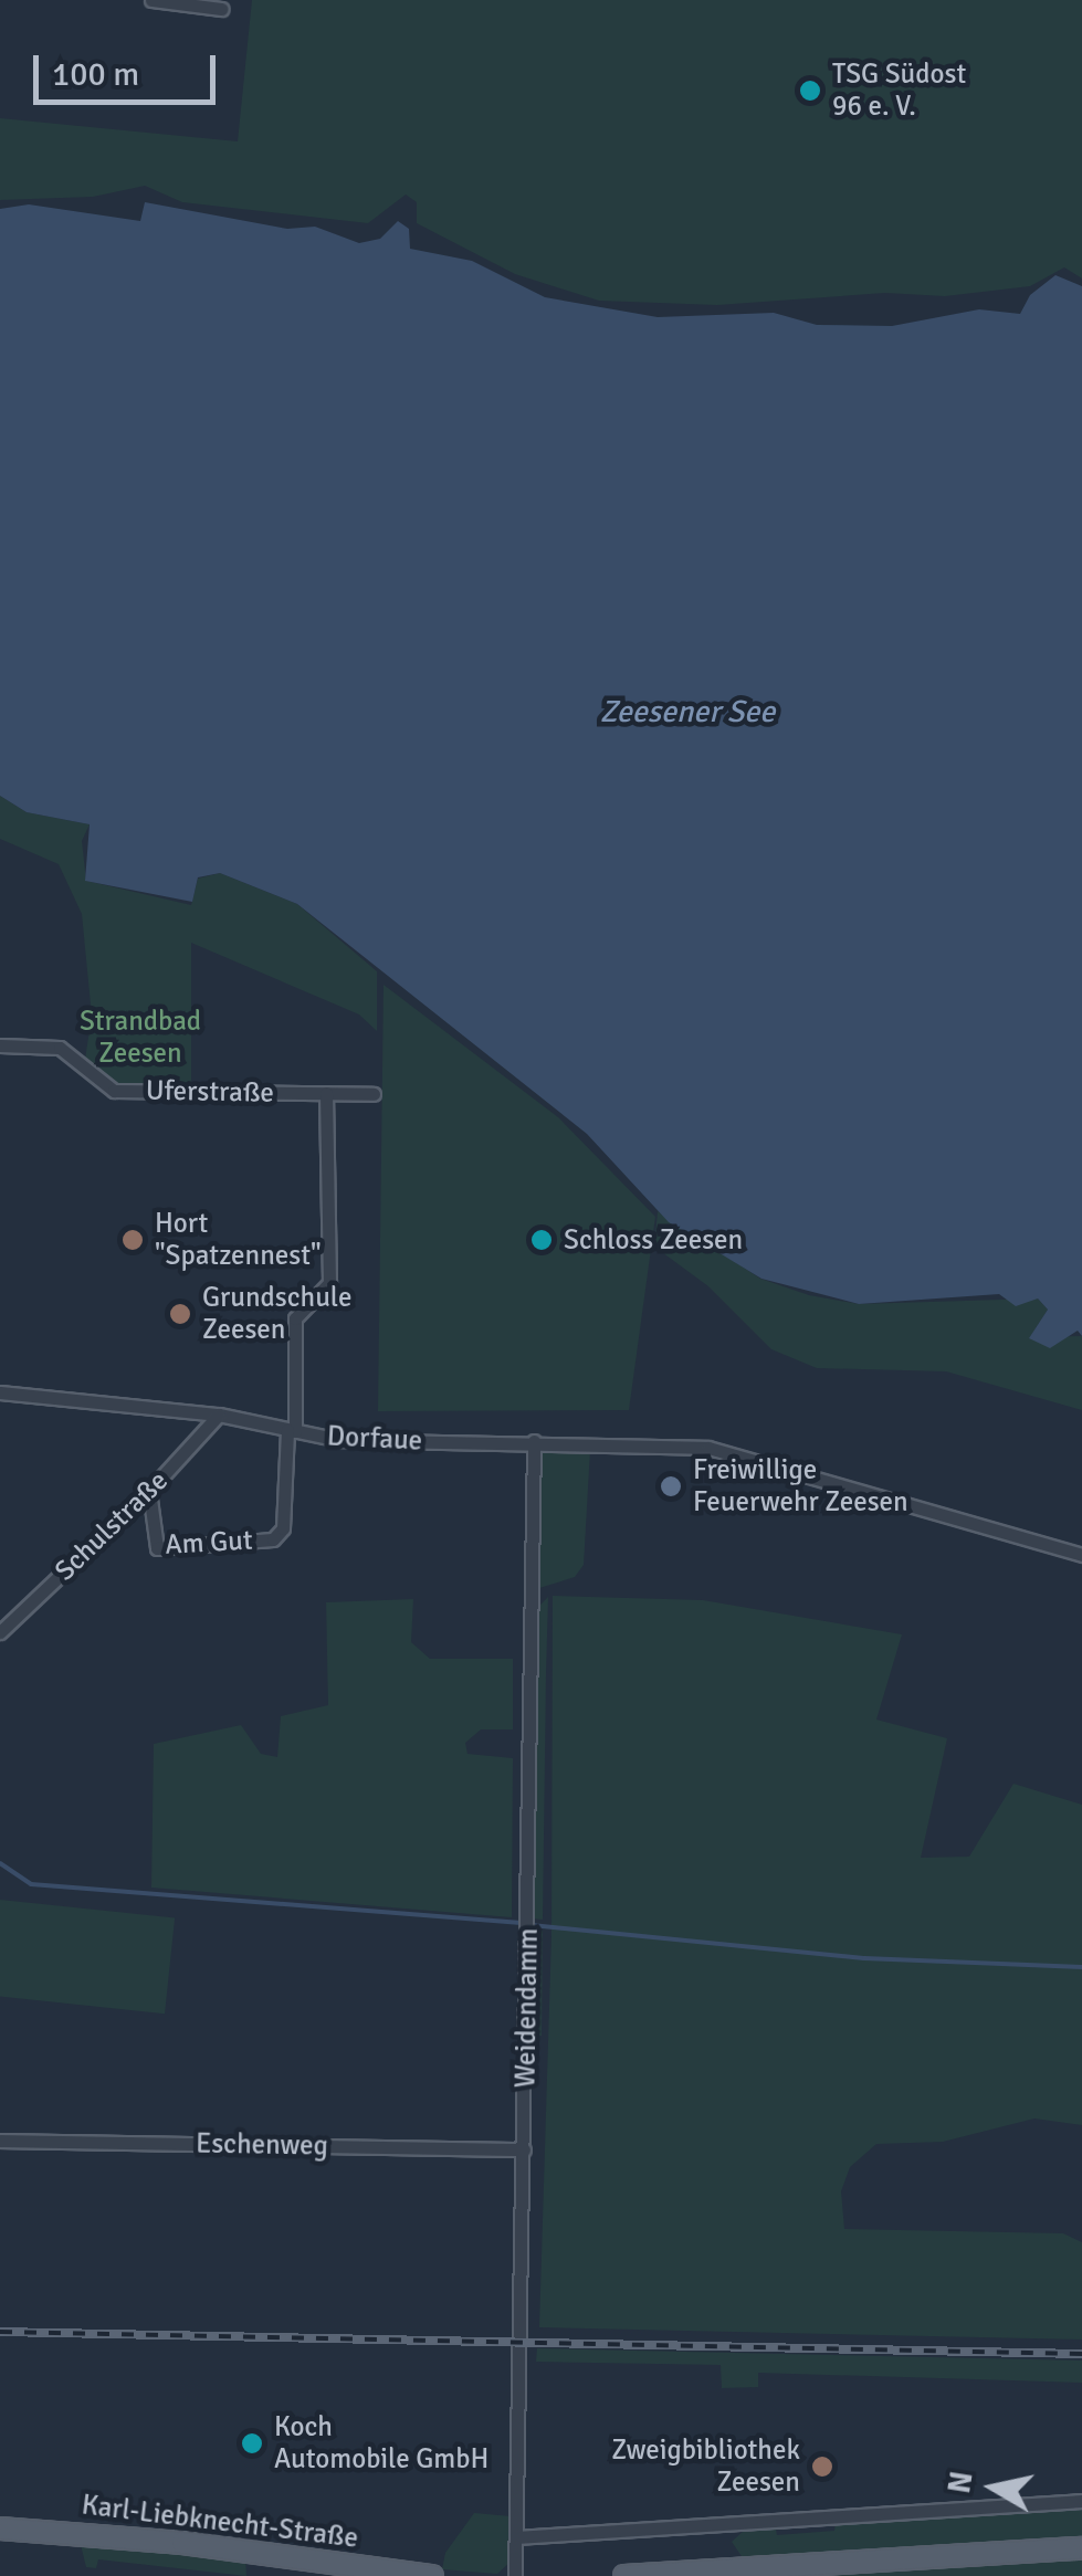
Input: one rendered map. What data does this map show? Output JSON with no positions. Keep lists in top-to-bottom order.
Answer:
{
  "streets": {
    "main road": ["Karl-Liebknecht-Straße"],
    "street": [
      "Uferstraße",
      "Dorfaue",
      "Schulstraße",
      "Am Gut",
      "Weidendamm",
      "Eschenweg"
    ]
  },
  "crossings": [
    ["Dorfaue", "Schulstraße"],
    ["Dorfaue", "Am Gut"],
    ["Dorfaue", "Weidendamm"],
    ["Schulstraße", "Am Gut"],
    ["Weidendamm", "Eschenweg"]
  ],
  "water": ["Zeesener See"],
  "parks": ["Strandbad Zeesen"],
  "places": [
    "TSG Südost 96 e. V.",
    "Hort \"Spatzennest\"",
    "Schloss Zeesen",
    "Grundschule Zeesen",
    "Freiwillige Feuerwehr Zeesen",
    "Koch Automobile GmbH",
    "Zweigbibliothek Zeesen"
  ],
  "scale_bar": "100 m",
  "north": "left"
}
